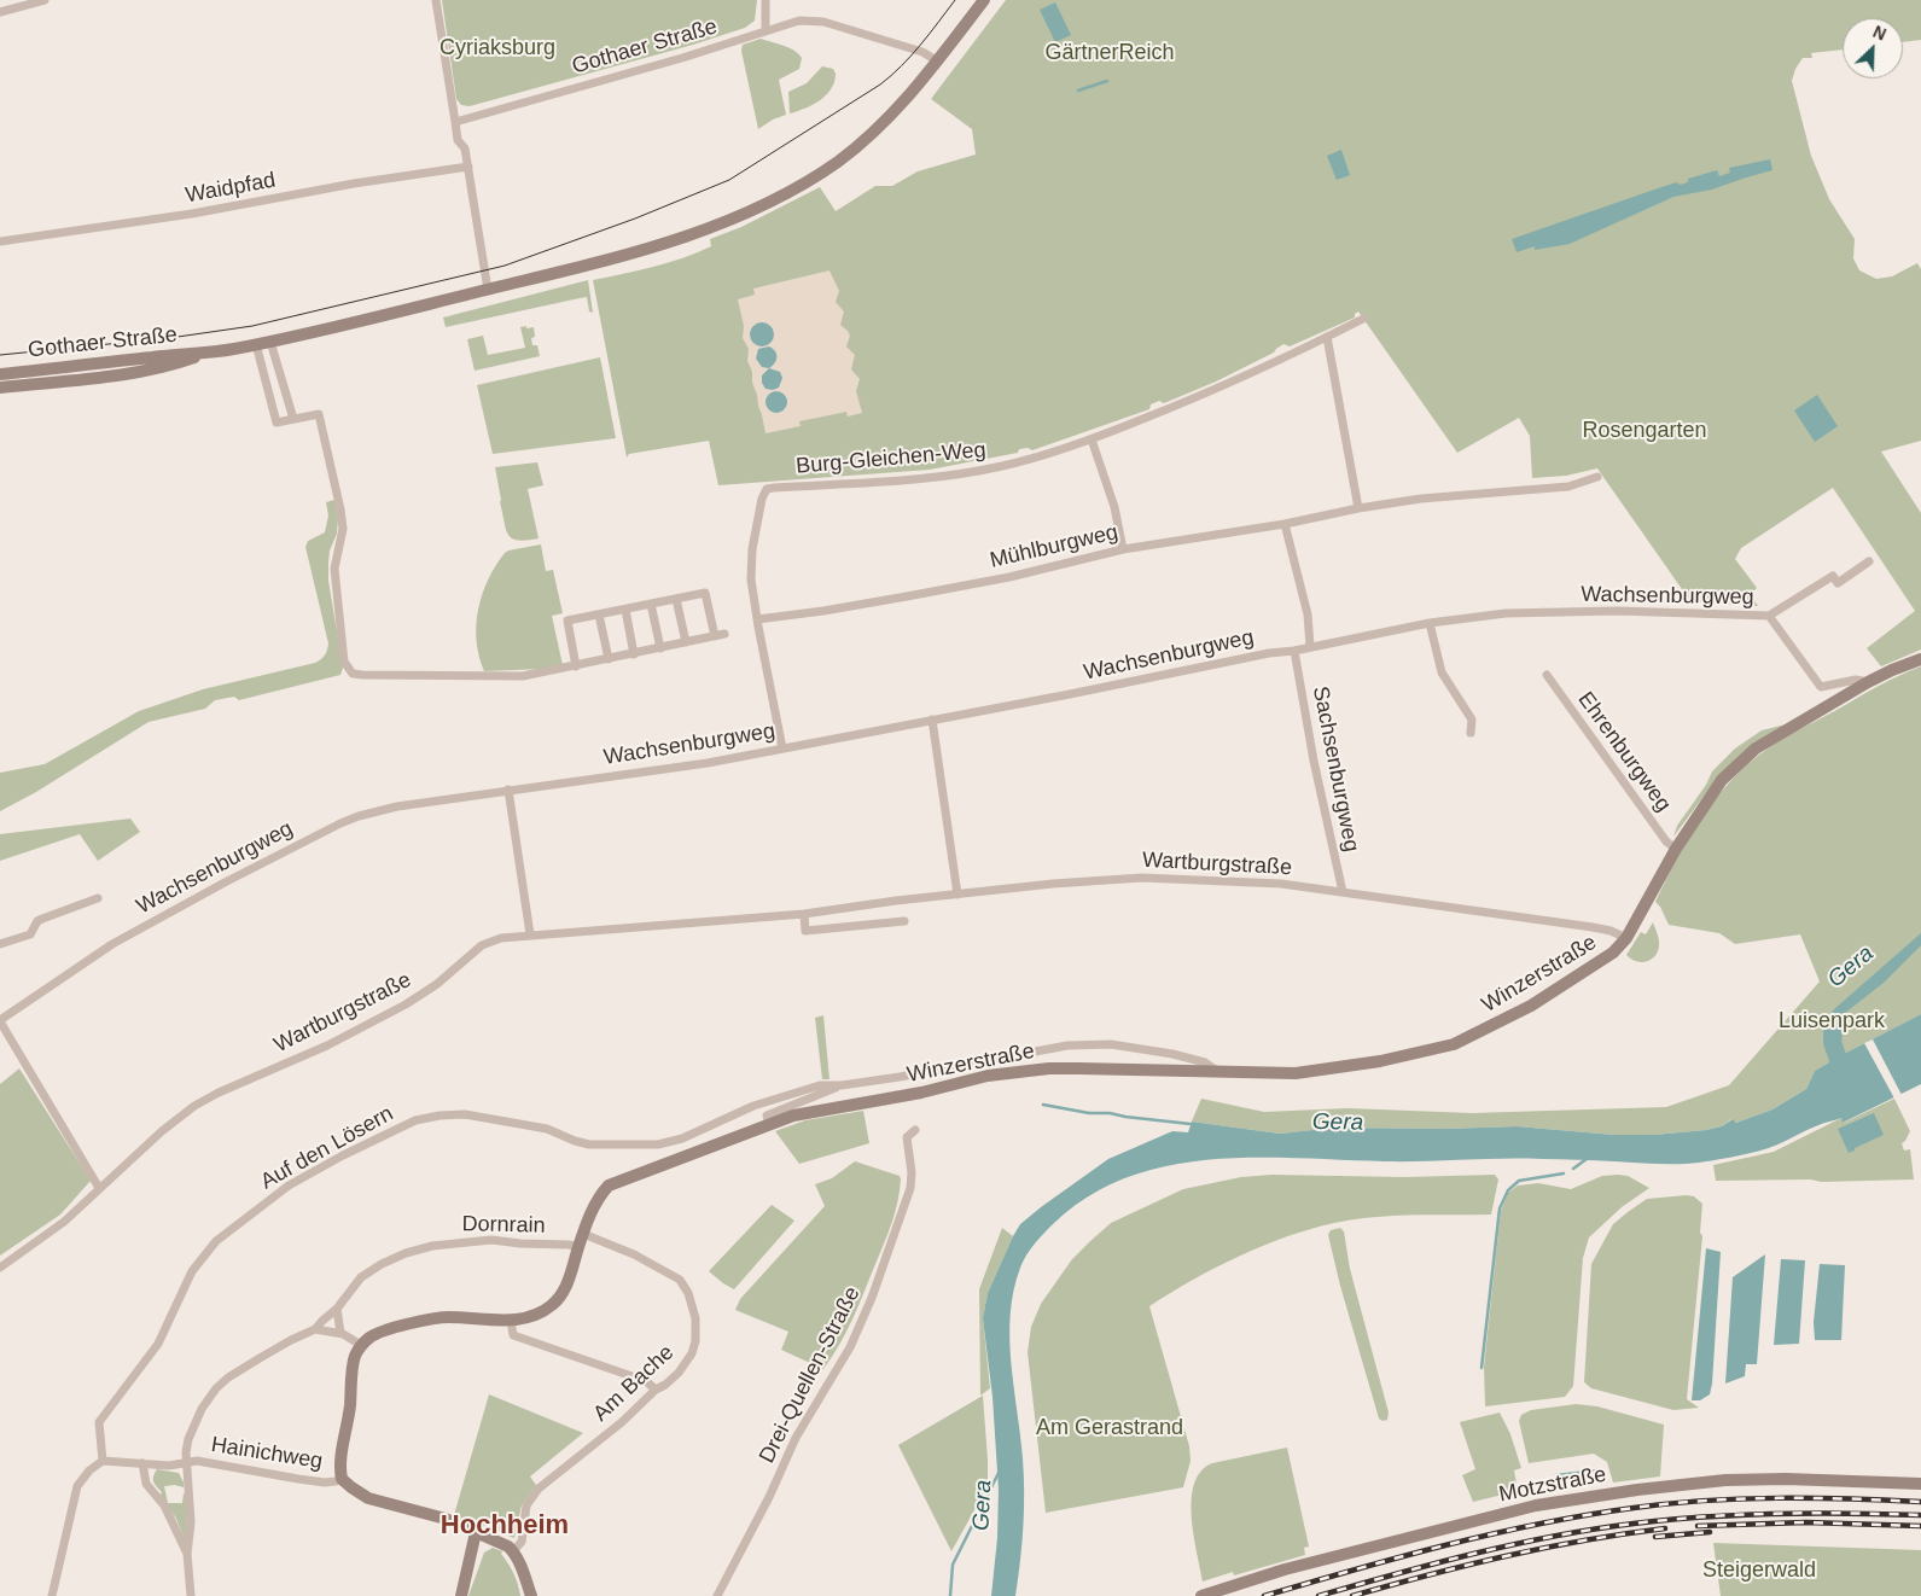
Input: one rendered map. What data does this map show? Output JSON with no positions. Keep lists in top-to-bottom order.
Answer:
{
  "streets": {
    "street": [
      "Gothaer Straße",
      "Waidpfad",
      "Burg-Gleichen-Weg",
      "Mühlburgweg",
      "Wachsenburgweg",
      "Ehrenburgweg",
      "Sachsenburgweg",
      "Wartburgstraße",
      "Winzerstraße",
      "Auf den Lösern",
      "Dornrain",
      "Drei-Quellen-Straße",
      "Am Bache",
      "Hainichweg",
      "Motzstraße"
    ]
  },
  "crossings": [
    ["Burg-Gleichen-Weg", "Mühlburgweg"],
    ["Burg-Gleichen-Weg", "Wachsenburgweg"],
    ["Wachsenburgweg", "Sachsenburgweg"],
    ["Wachsenburgweg", "Winzerstraße"],
    ["Ehrenburgweg", "Winzerstraße"],
    ["Sachsenburgweg", "Wartburgstraße"],
    ["Wartburgstraße", "Winzerstraße"],
    ["Winzerstraße", "Auf den Lösern"],
    ["Winzerstraße", "Am Bache"],
    ["Auf den Lösern", "Hainichweg"],
    ["Dornrain", "Hainichweg"]
  ],
  "districts": ["Hochheim"],
  "water": ["Gera"],
  "parks": [
    "Cyriaksburg",
    "GärtnerReich",
    "Rosengarten",
    "Luisenpark",
    "Am Gerastrand",
    "Steigerwald"
  ],
  "north": "top right"
}
